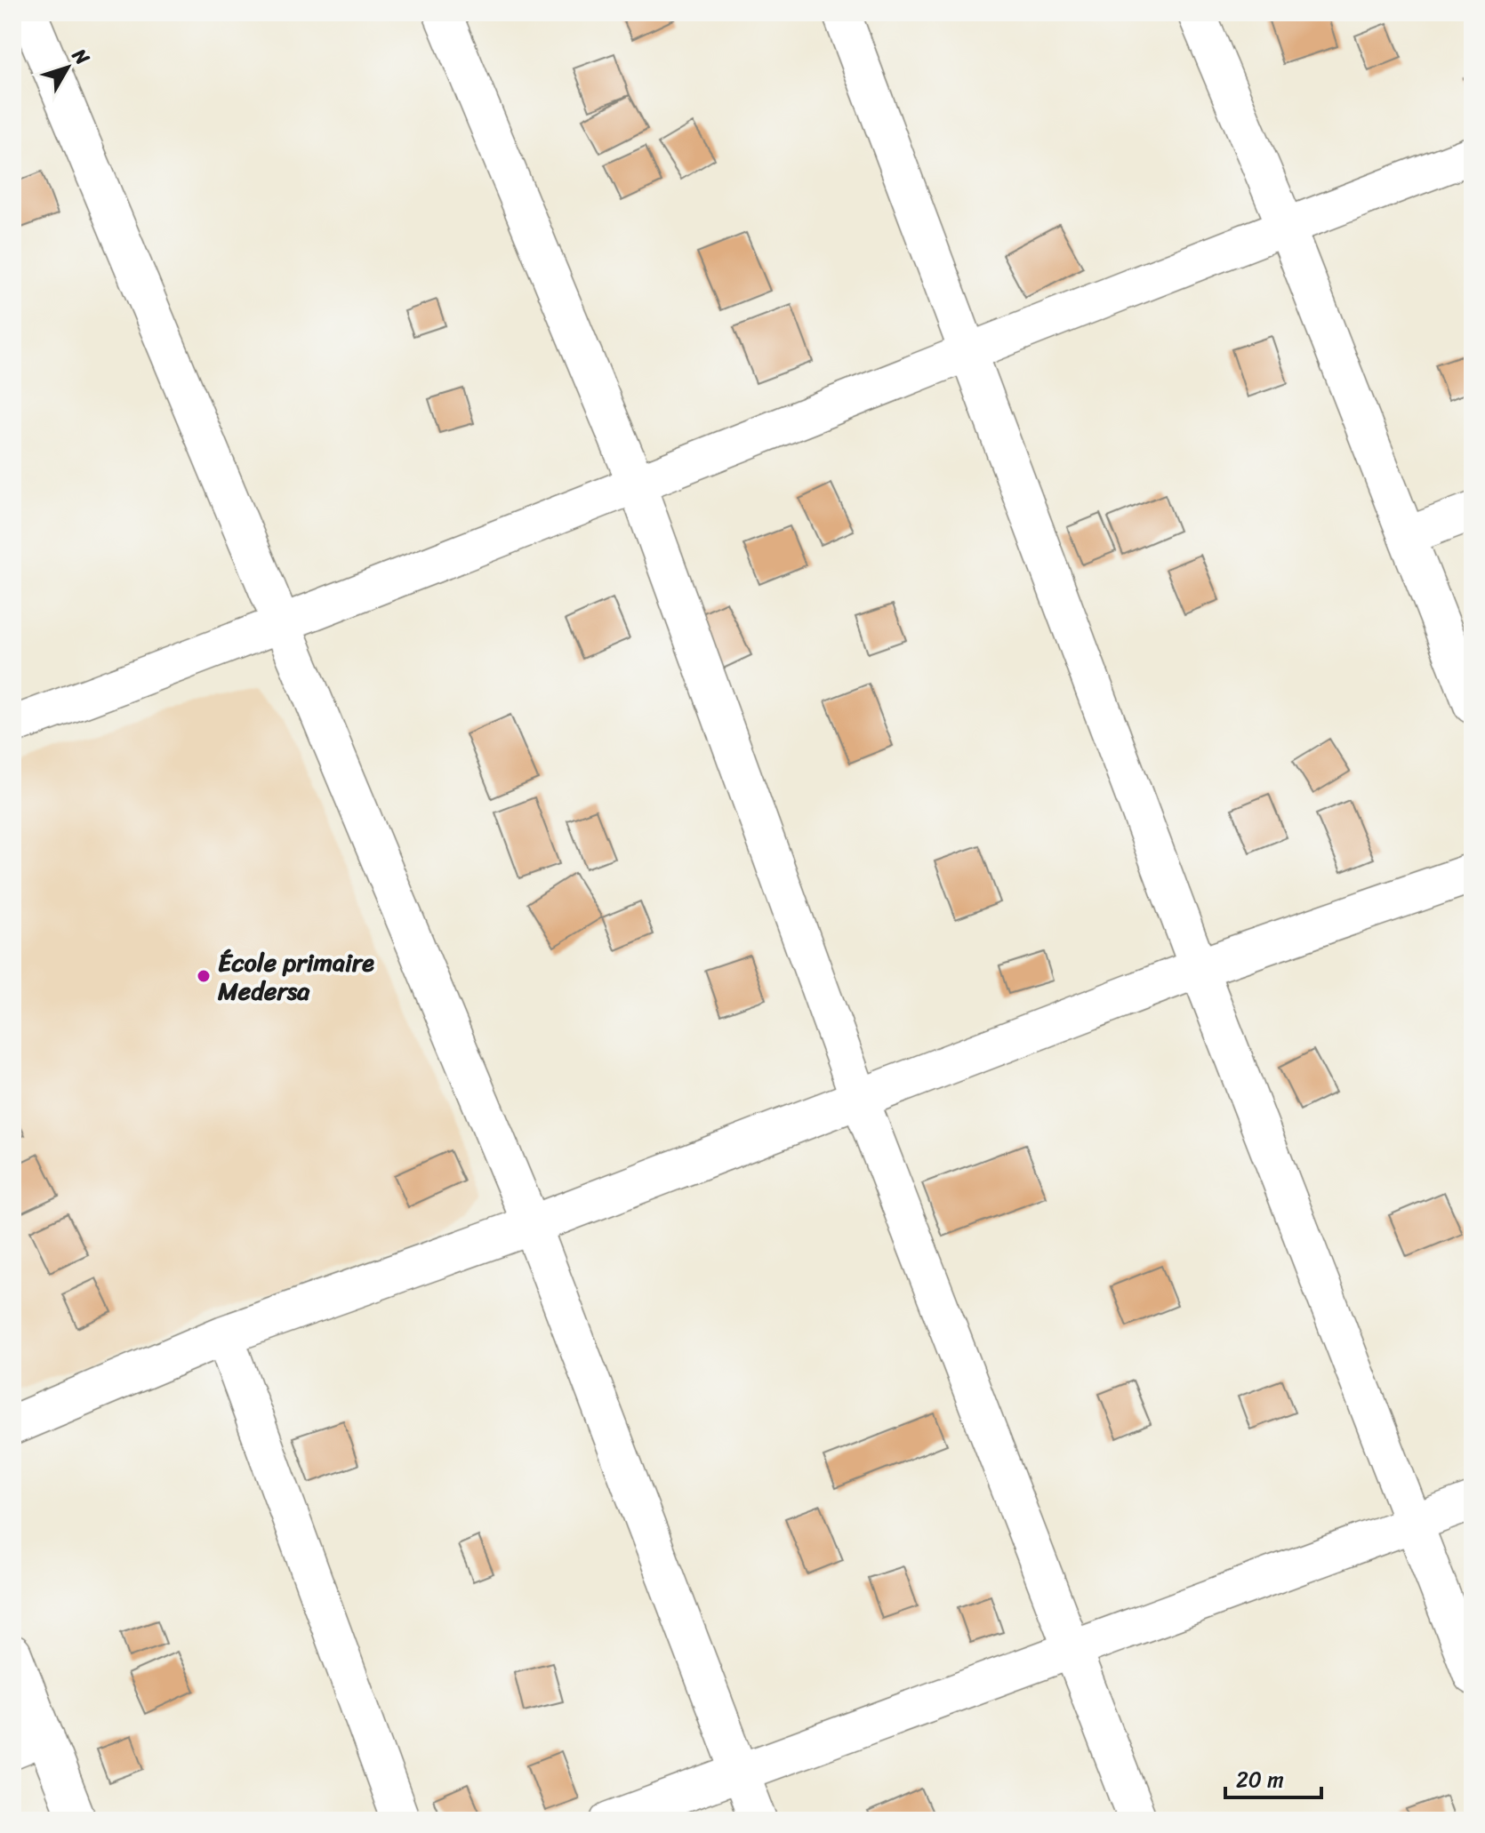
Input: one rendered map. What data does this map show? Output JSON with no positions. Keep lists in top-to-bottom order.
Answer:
{
  "places": ["École primaire Medersa"],
  "scale_bar": "20 m",
  "north": "top right"
}
